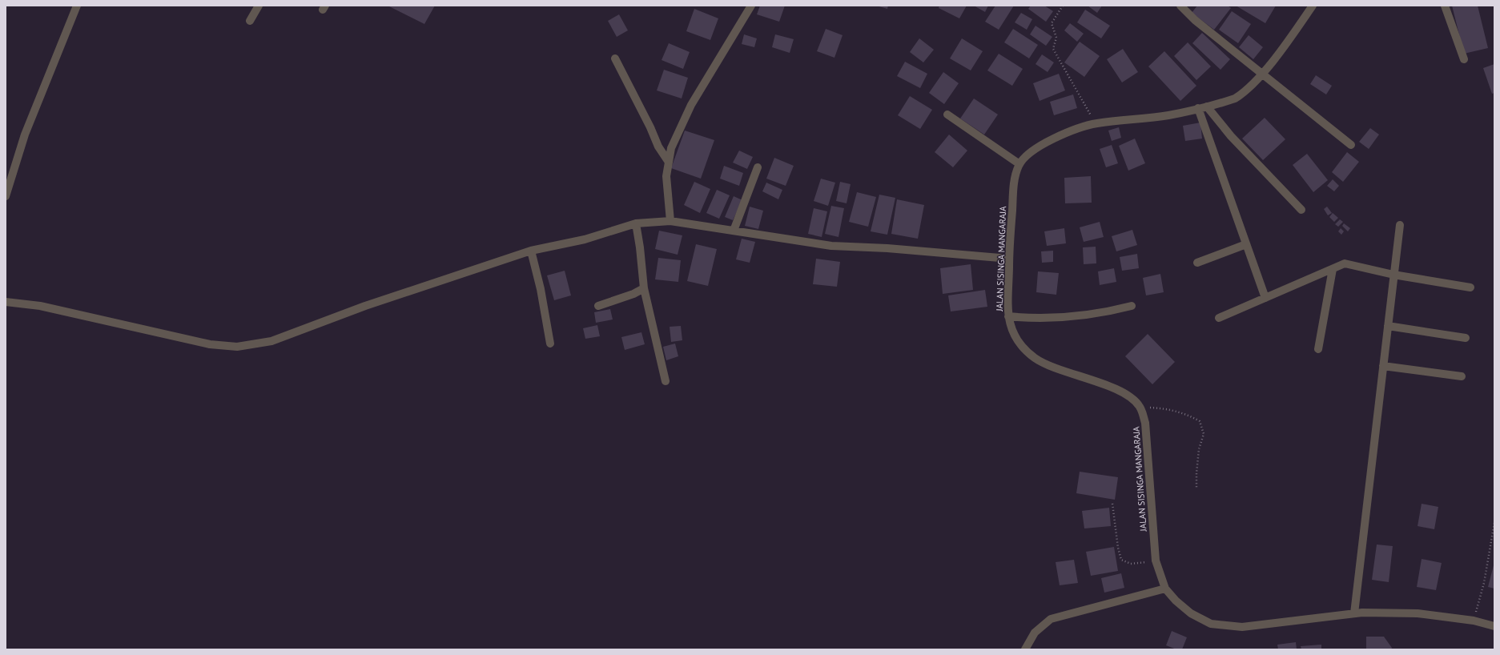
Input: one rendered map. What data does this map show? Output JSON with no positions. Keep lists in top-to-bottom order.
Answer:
{
  "streets": {
    "street": ["JALAN SISINGA MANGARAJA"]
  }
}
